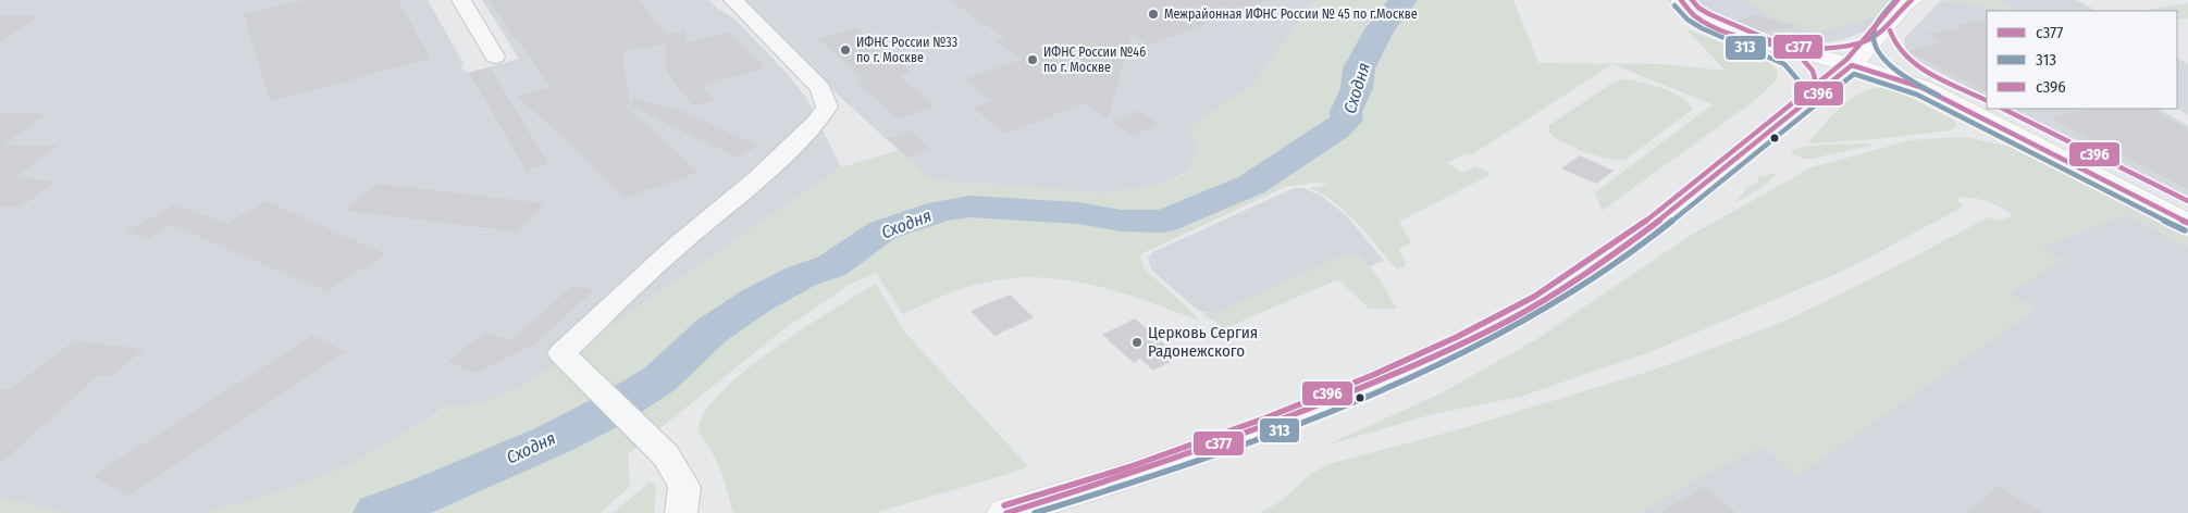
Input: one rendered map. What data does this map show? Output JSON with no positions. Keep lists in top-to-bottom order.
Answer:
{
  "water": ["Сходня"],
  "places": [
    "Межрайонная ИФНС России № 45 по г.Москве",
    "ИФНС России №33 по г. Москве",
    "ИФНС России №46 по г. Москве",
    "Церковь Сергия Радонежского"
  ],
  "lines": ["transit line с377", "transit line 313", "transit line с396"],
  "legend": ["с377", "313", "с396"]
}
